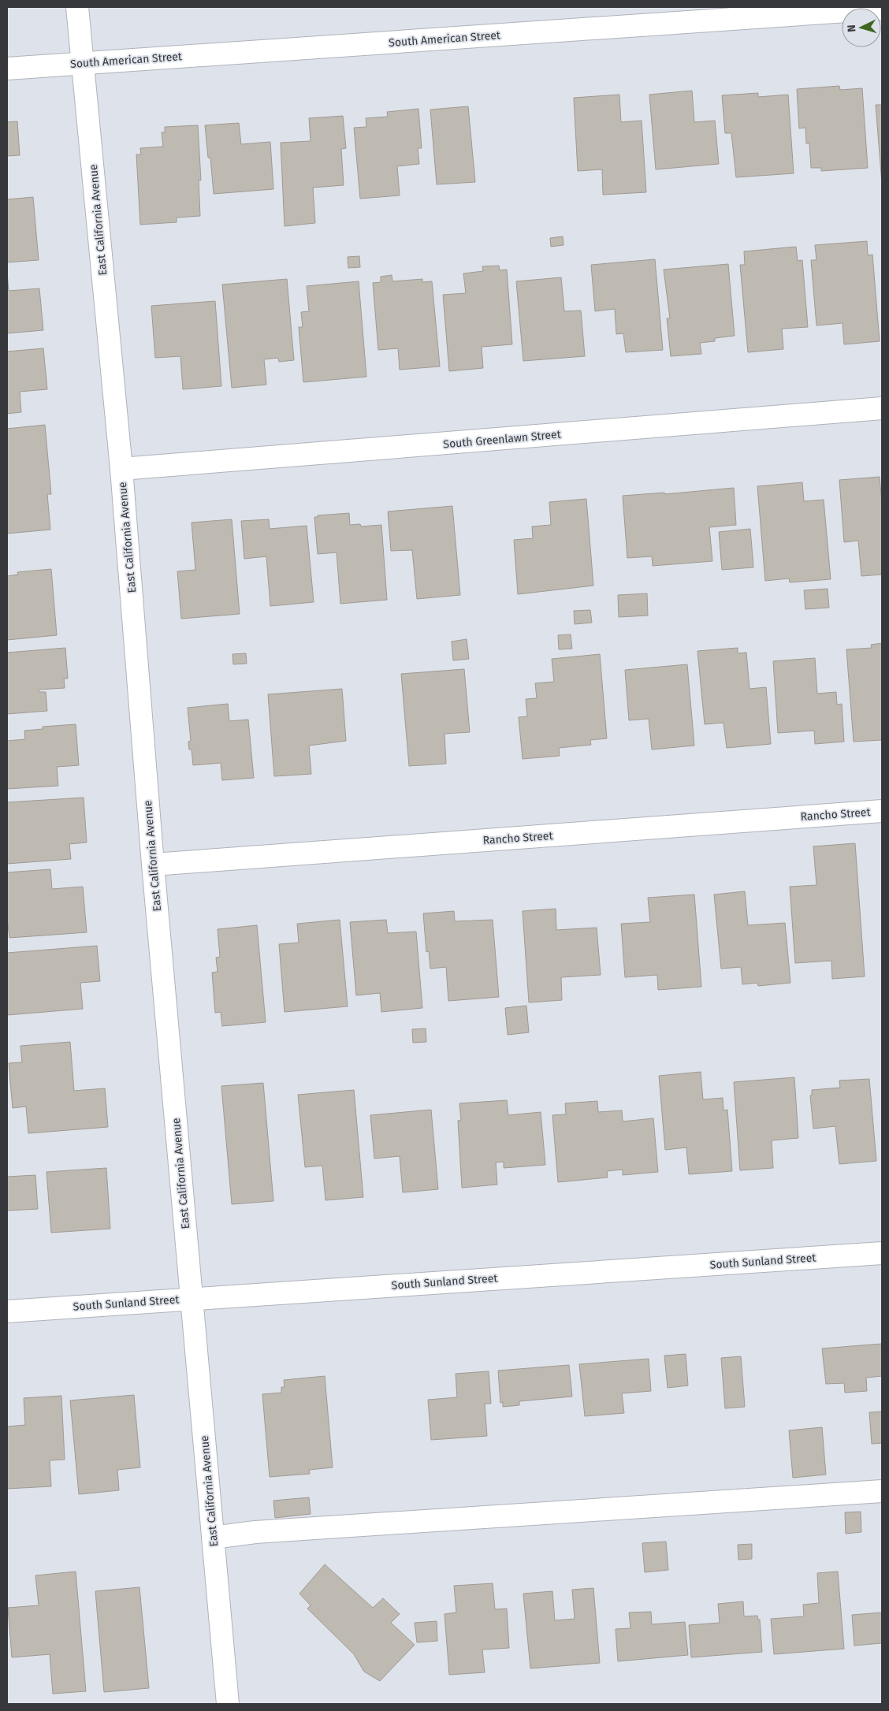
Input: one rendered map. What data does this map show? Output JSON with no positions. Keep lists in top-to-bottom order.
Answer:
{
  "streets": {
    "street": [
      "South American Street",
      "East California Avenue",
      "South Greenlawn Street",
      "Rancho Street",
      "South Sunland Street"
    ]
  },
  "crossings": [
    ["South American Street", "East California Avenue"],
    ["East California Avenue", "South Greenlawn Street"],
    ["East California Avenue", "Rancho Street"],
    ["East California Avenue", "South Sunland Street"]
  ],
  "north": "left"
}
